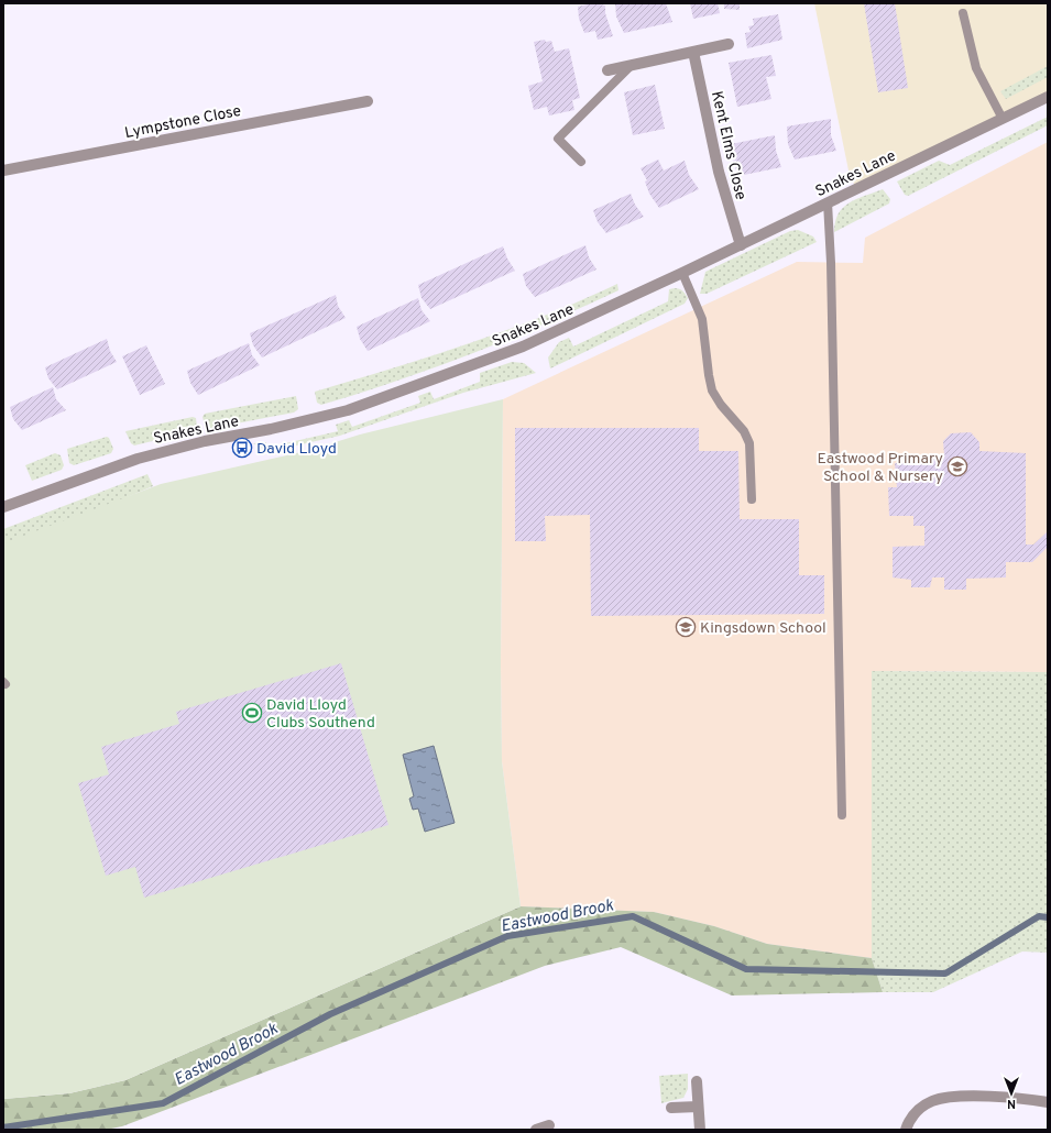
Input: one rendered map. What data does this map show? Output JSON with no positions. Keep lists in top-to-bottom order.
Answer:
{
  "streets": {
    "street": ["Lympstone Close", "Kent Elms Close", "Snakes Lane"]
  },
  "crossings": [
    ["Kent Elms Close", "Snakes Lane"]
  ],
  "water": ["Eastwood Brook"],
  "places": {
    "bus stop": ["David Lloyd"],
    "school or university": ["Eastwood Primary School & Nursery", "Kingsdown School"],
    "sports": ["David Lloyd Clubs Southend"]
  },
  "north": "bottom"
}
